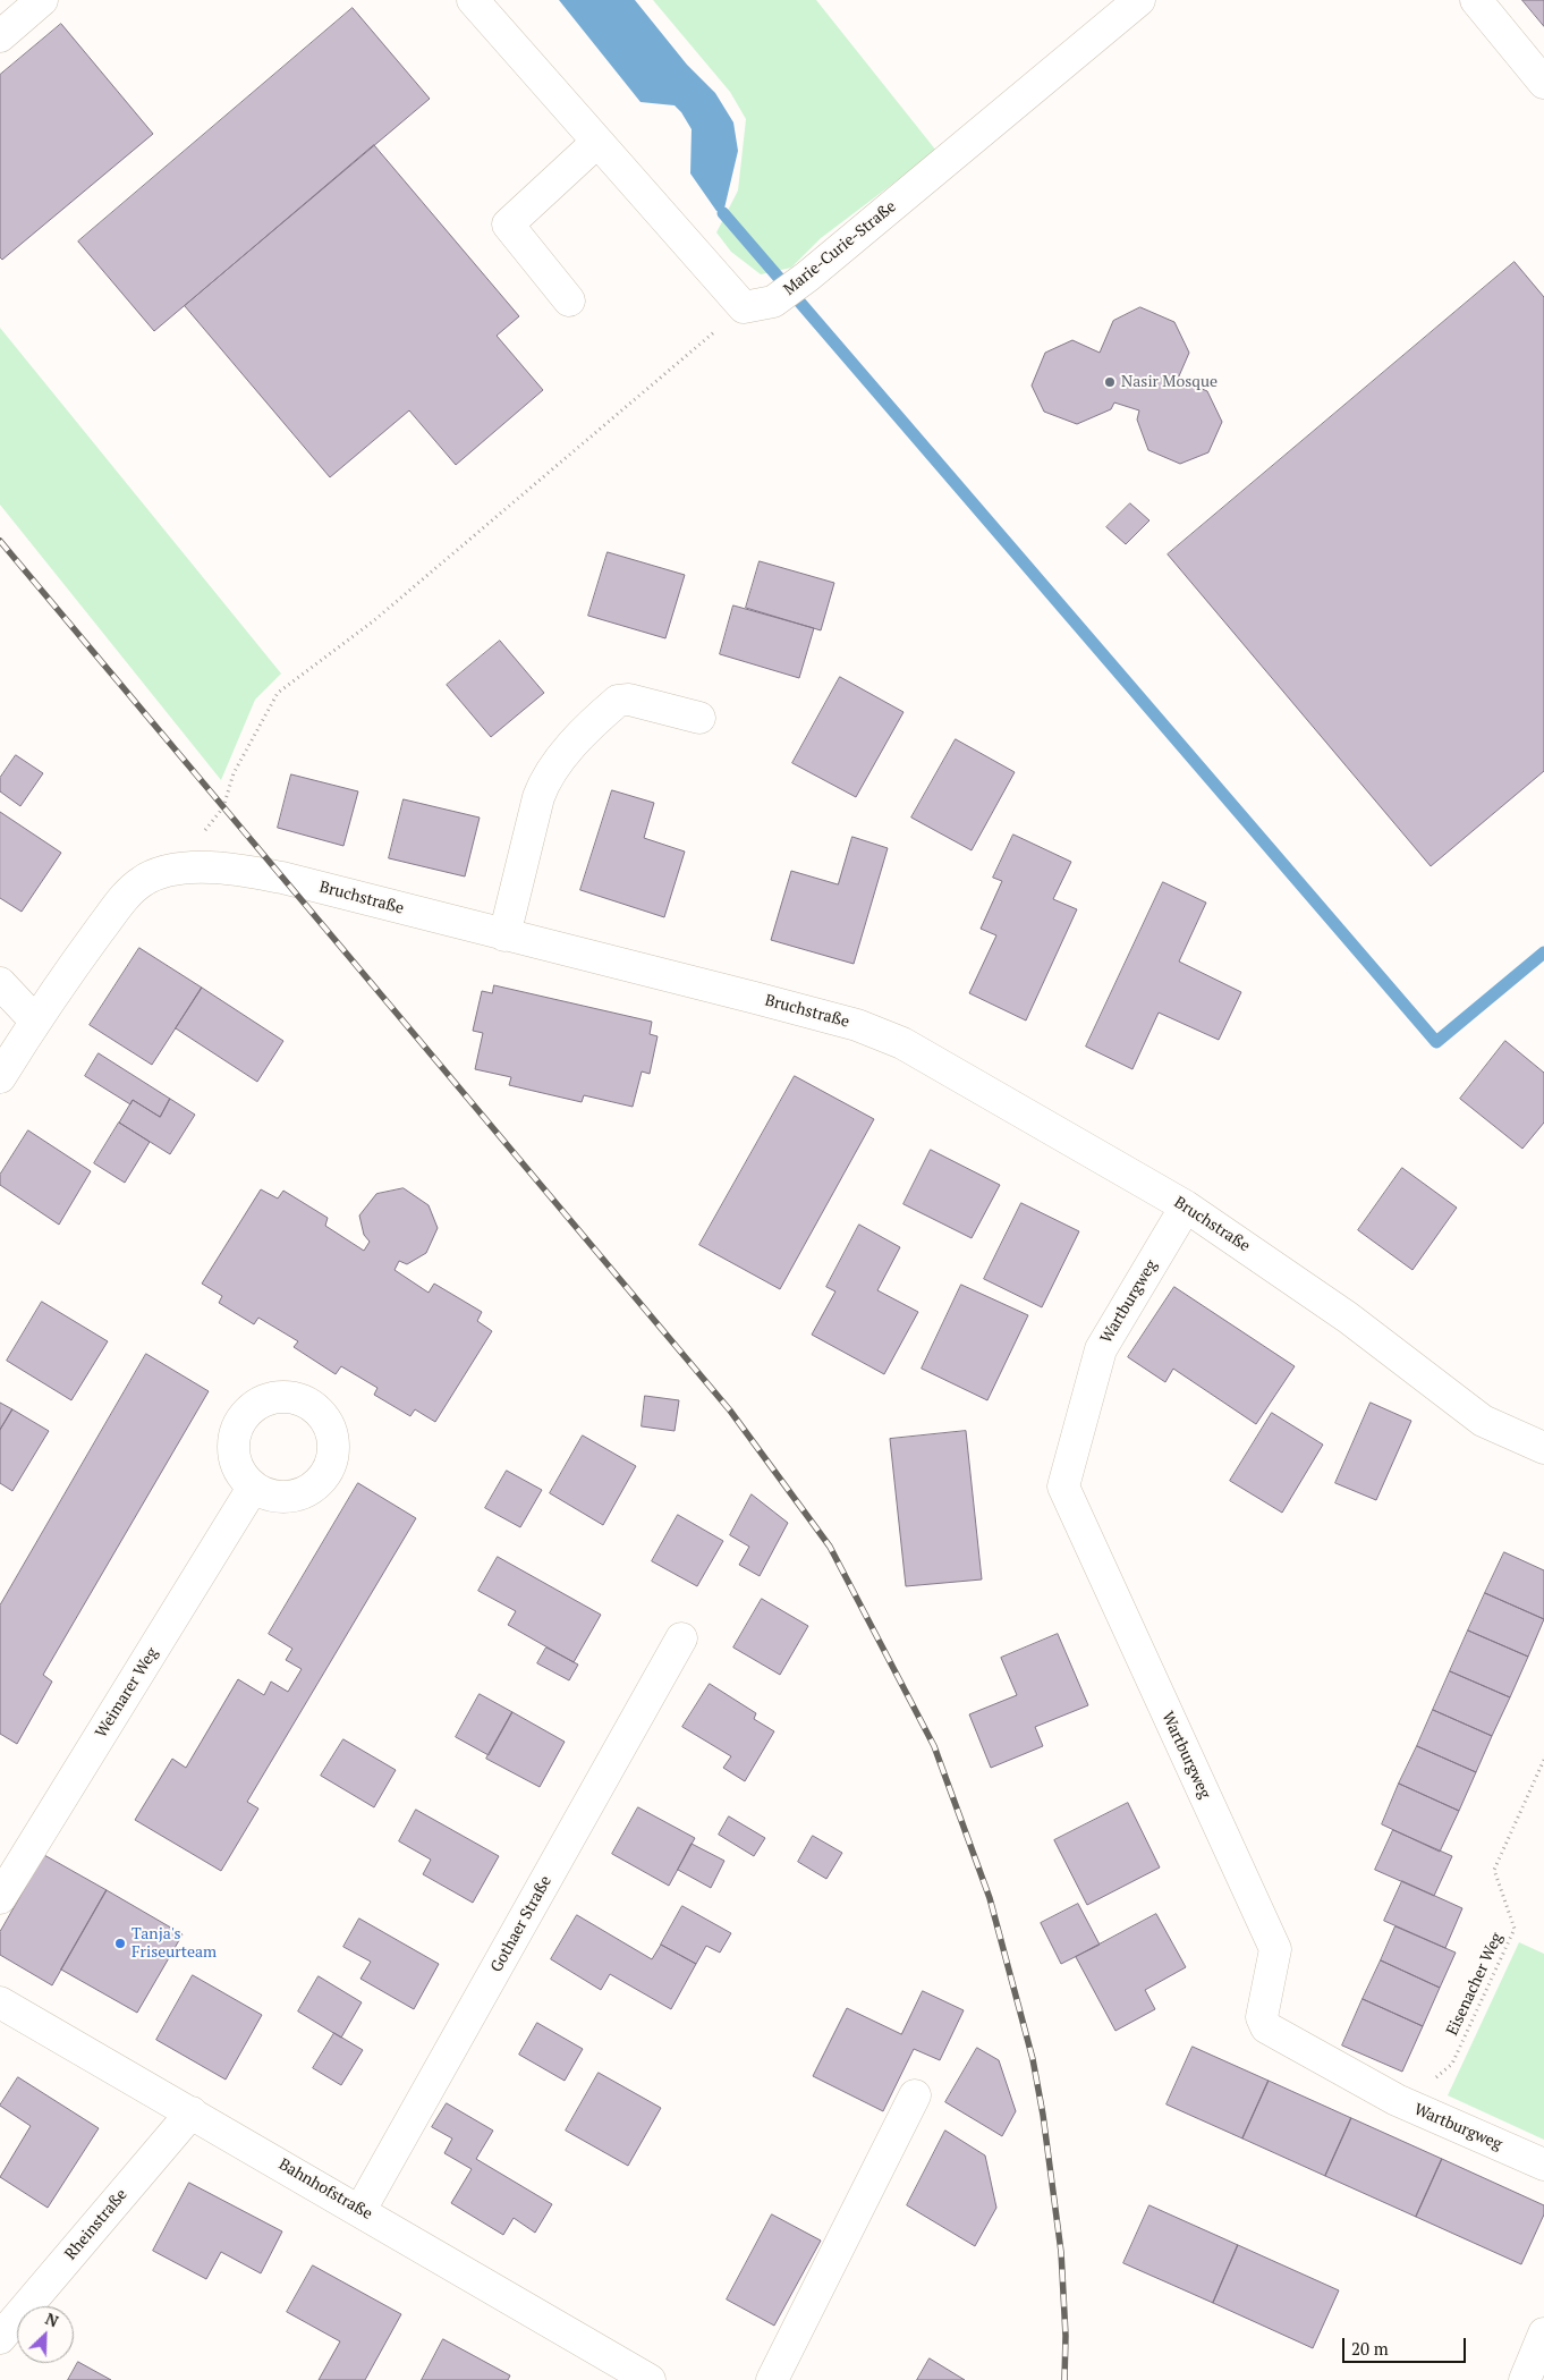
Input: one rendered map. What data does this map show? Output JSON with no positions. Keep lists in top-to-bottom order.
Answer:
{
  "streets": {
    "street": [
      "Marie-Curie-Straße",
      "Bruchstraße",
      "Wartburgweg",
      "Weimarer Weg",
      "Gothaer Straße",
      "Bahnhofstraße",
      "Rheinstraße"
    ],
    "path": ["Eisenacher Weg"]
  },
  "crossings": [
    ["Bruchstraße", "Wartburgweg"],
    ["Wartburgweg", "Eisenacher Weg"],
    ["Gothaer Straße", "Bahnhofstraße"],
    ["Bahnhofstraße", "Rheinstraße"]
  ],
  "places": ["Nasir Mosque", "Tanja's Friseurteam"],
  "scale_bar": "20 m",
  "north": "top right"
}
